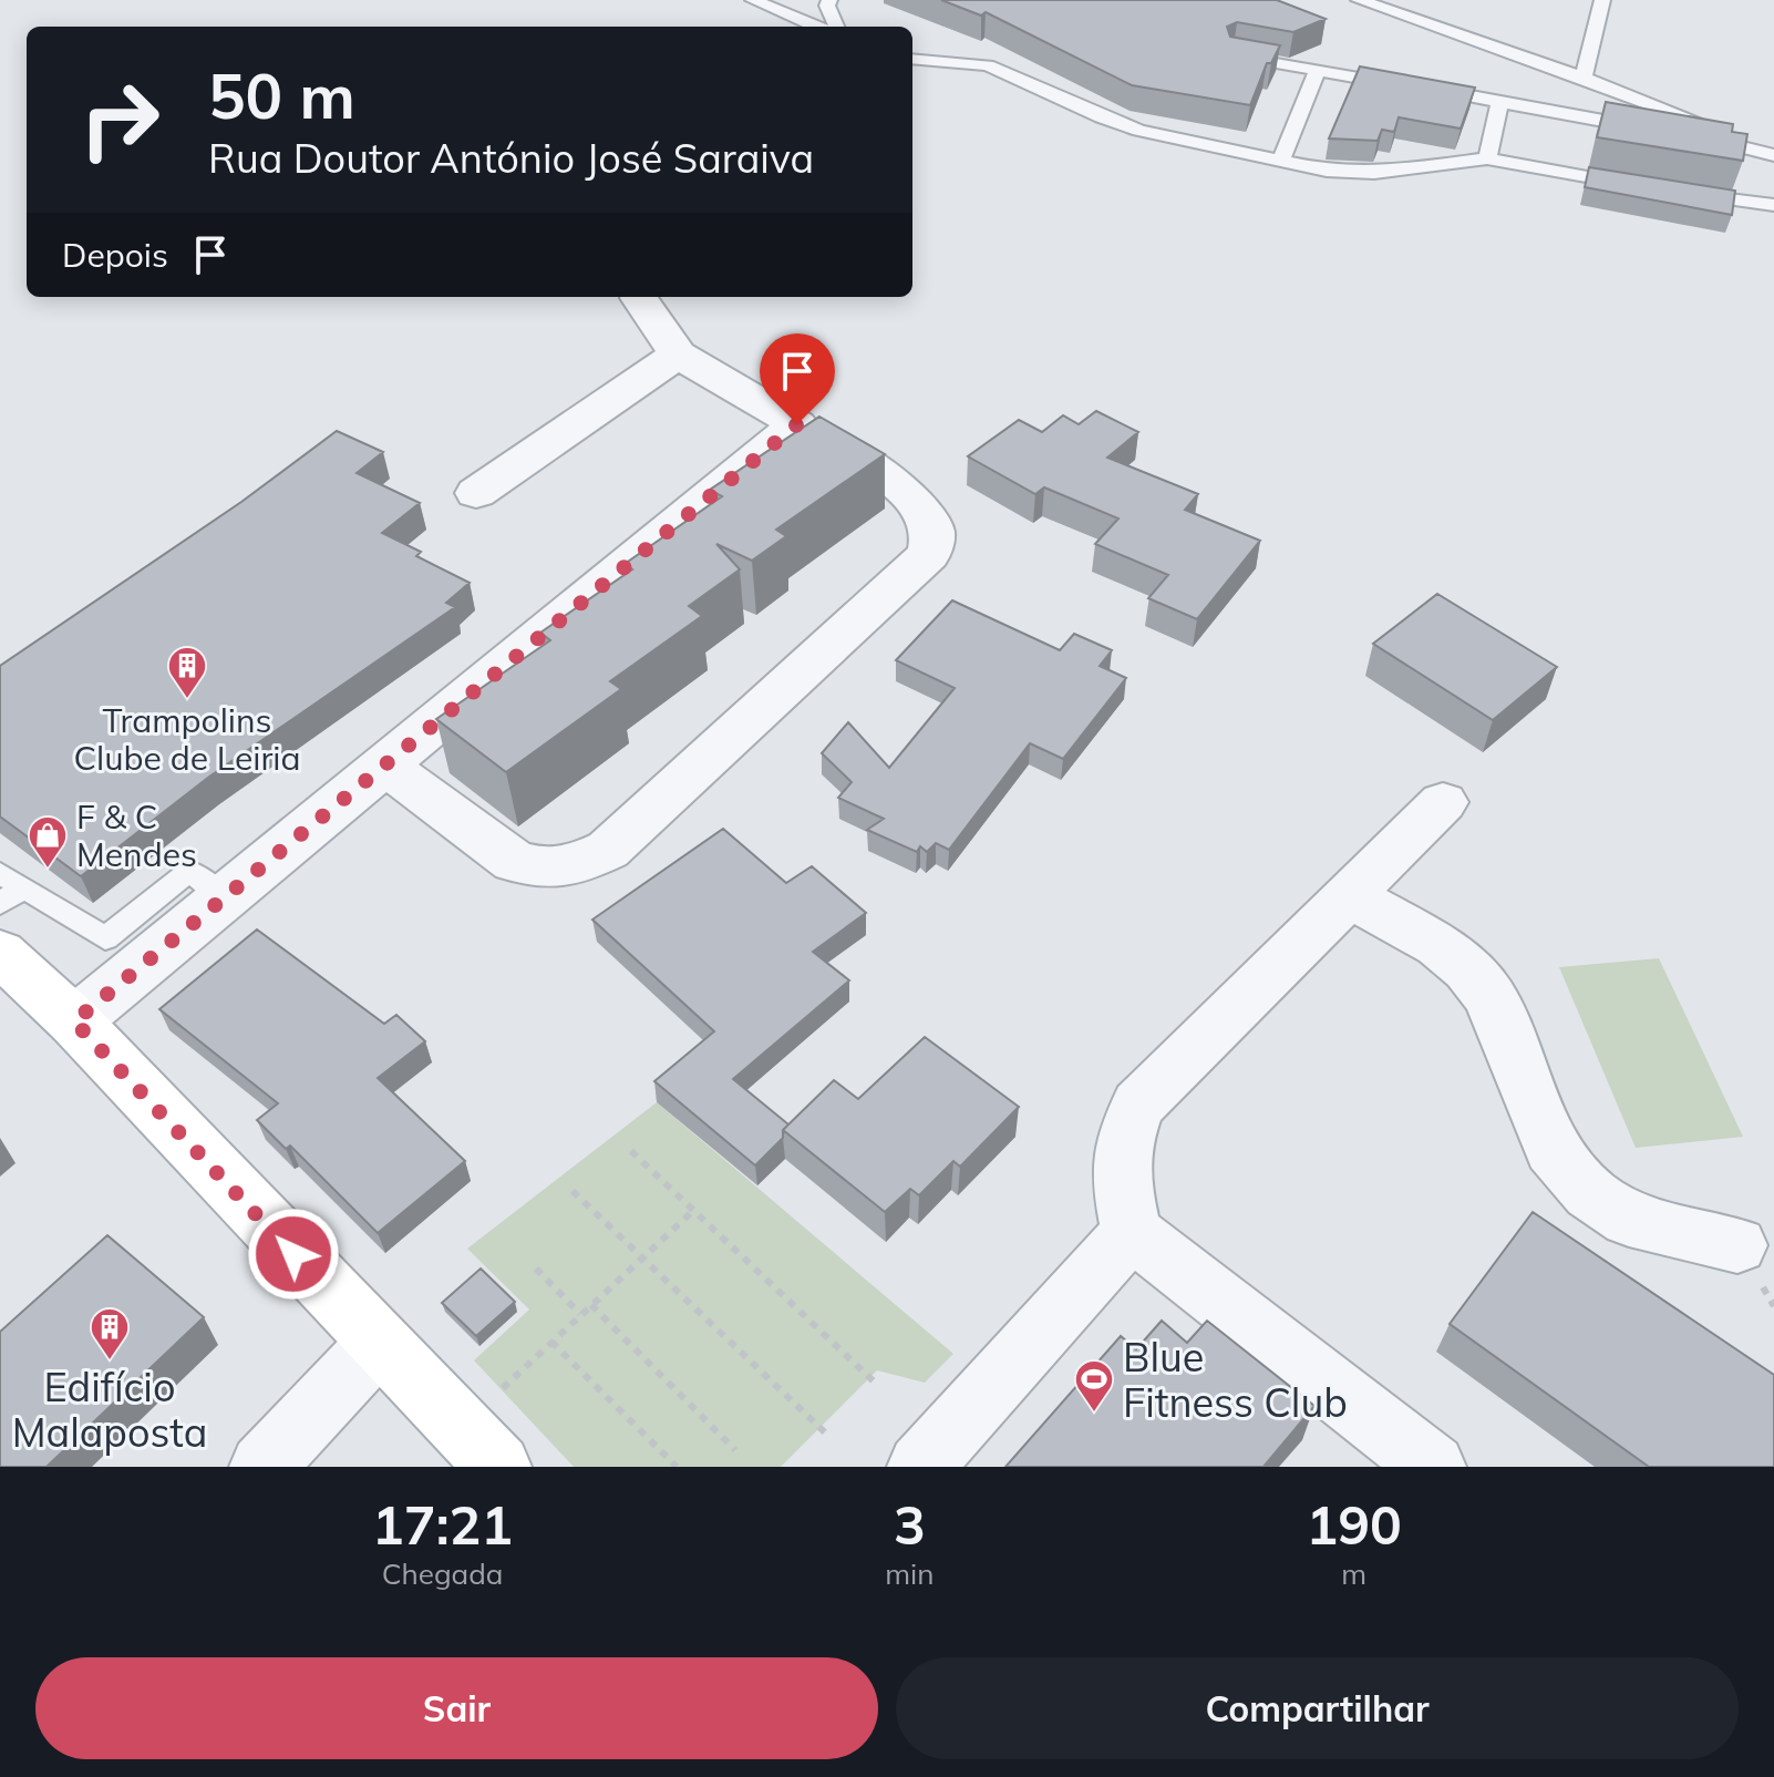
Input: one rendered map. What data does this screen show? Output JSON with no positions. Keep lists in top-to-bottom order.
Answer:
{
  "places": {
    "building": ["Trampolins Clube de Leiria", "Edifício Malaposta"],
    "shop": ["F & C Mendes"],
    "sports": ["Blue Fitness Club"]
  },
  "page": {
    "turn": ["50 m", "Rua Doutor António José Saraiva"],
    "then": "Depois",
    "eta": [
      "17:21",
      "Chegada",
      "3",
      "min",
      "190",
      "m"
    ],
    "buttons": ["Sair", "Compartilhar"]
  }
}
